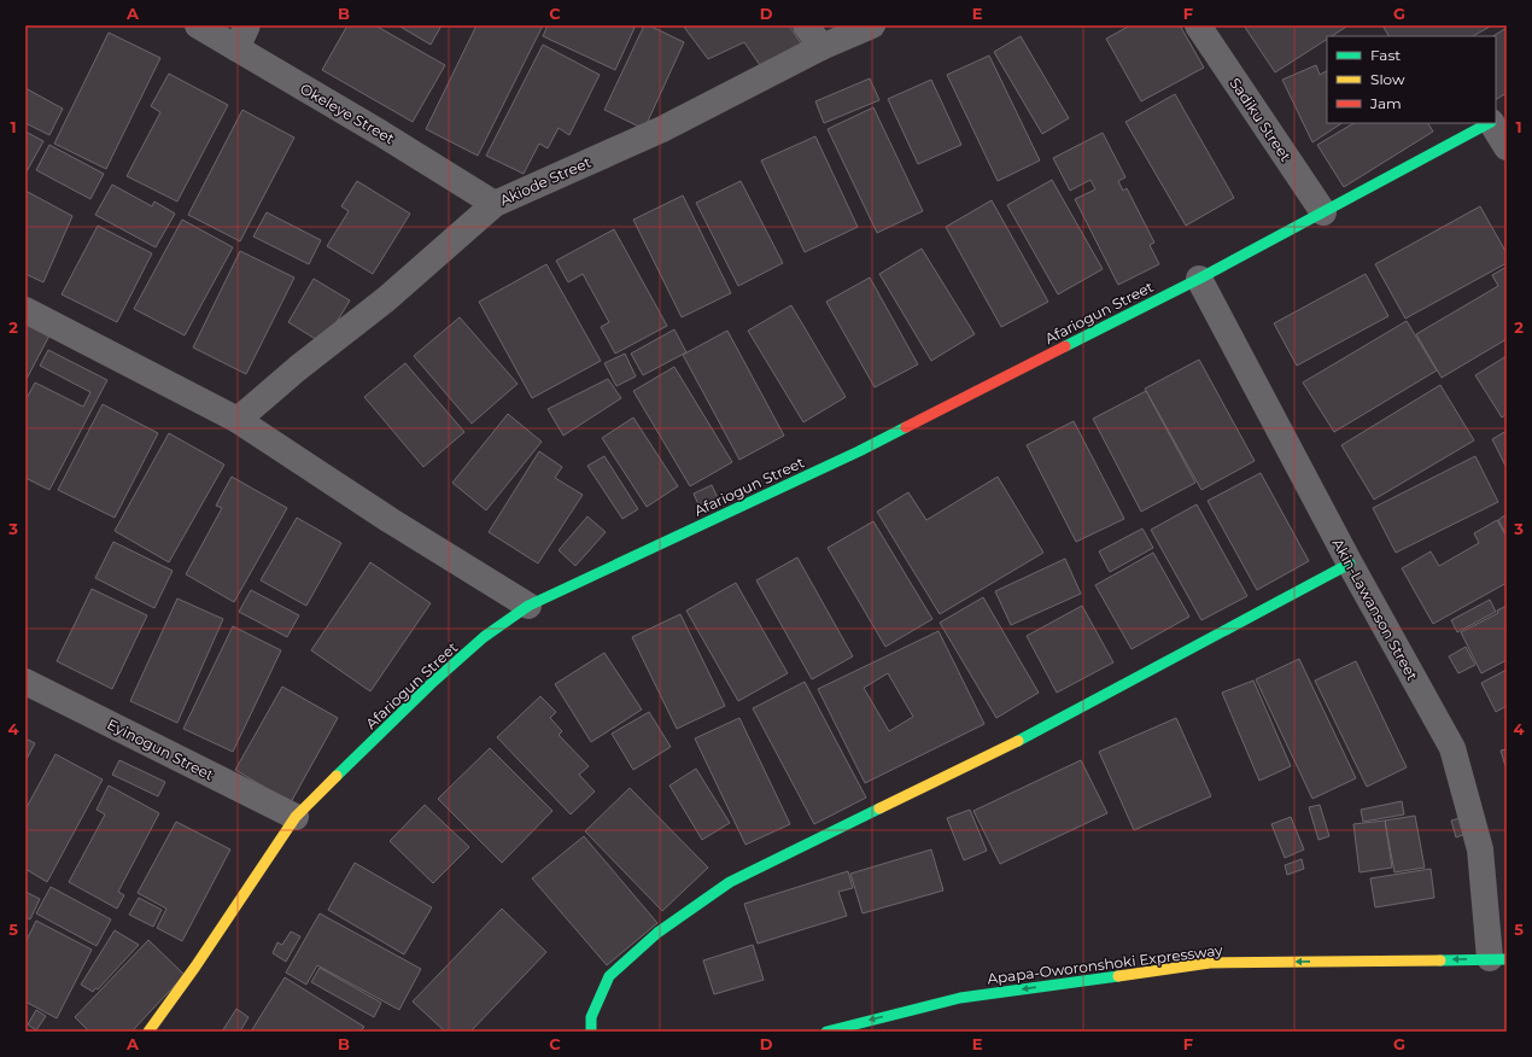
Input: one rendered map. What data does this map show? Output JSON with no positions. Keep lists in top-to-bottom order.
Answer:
{
  "streets": {
    "street": [
      "Okeleye Street",
      "Sadiku Street",
      "Akiode Street",
      "Afariogun Street",
      "Akin-Lawanson Street",
      "Eyinogun Street",
      "Apapa-Oworonshoki Expressway"
    ]
  },
  "crossings": [
    ["Okeleye Street", "Akiode Street"],
    ["Sadiku Street", "Afariogun Street"],
    ["Afariogun Street", "Akin-Lawanson Street"],
    ["Afariogun Street", "Eyinogun Street"],
    ["Akin-Lawanson Street", "Apapa-Oworonshoki Expressway"]
  ],
  "one_way": ["Apapa-Oworonshoki Expressway"],
  "legend": ["Fast", "Slow", "Jam"],
  "grid": {
    "columns": [
      "A",
      "B",
      "C",
      "D",
      "E",
      "F",
      "G"
    ],
    "rows": [
      "1",
      "2",
      "3",
      "4",
      "5"
    ]
  }
}
